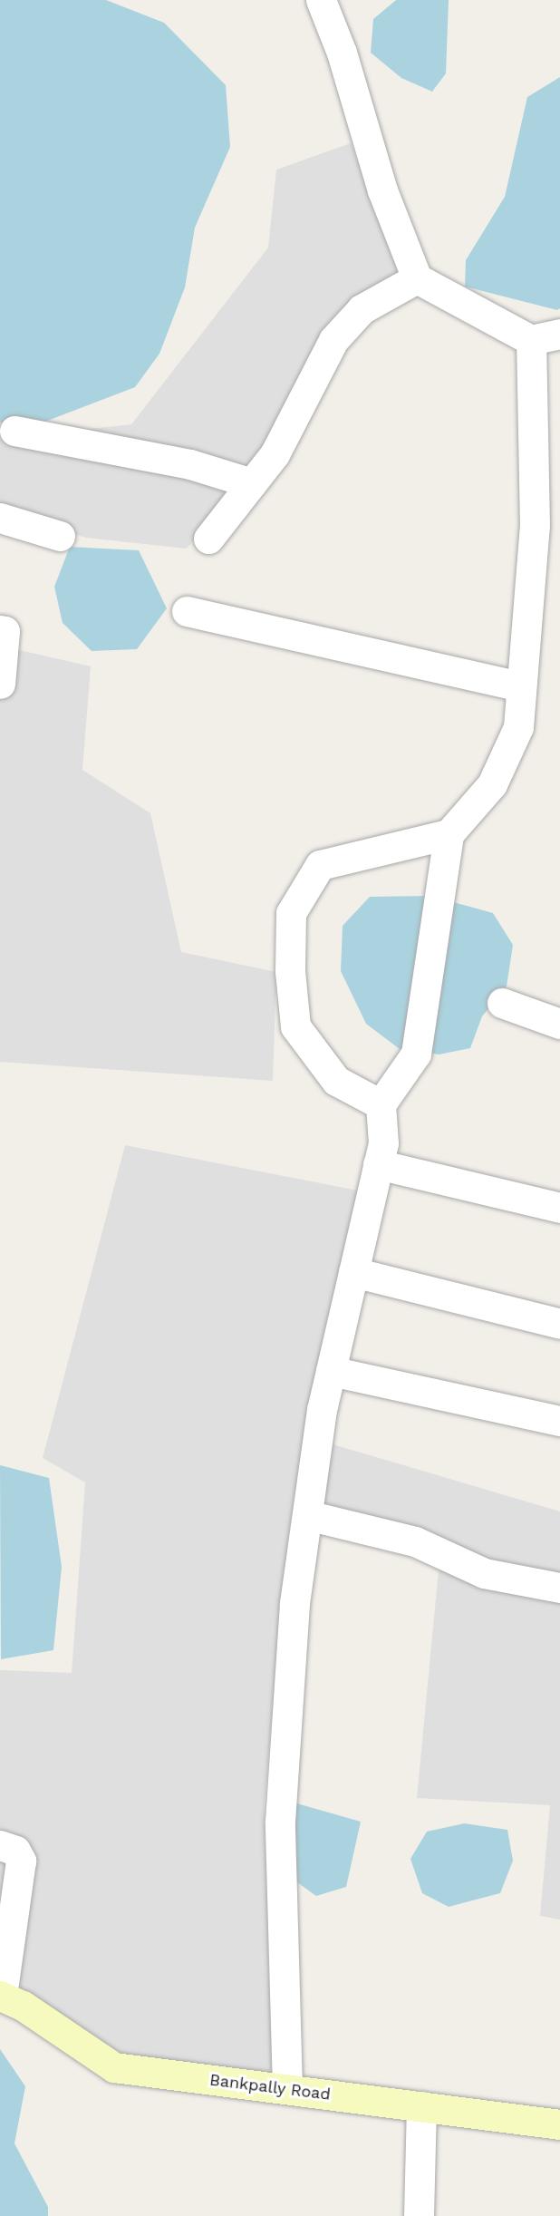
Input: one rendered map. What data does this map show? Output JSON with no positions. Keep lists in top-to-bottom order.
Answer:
{
  "streets": {
    "street": ["Bankpally Road"]
  }
}
